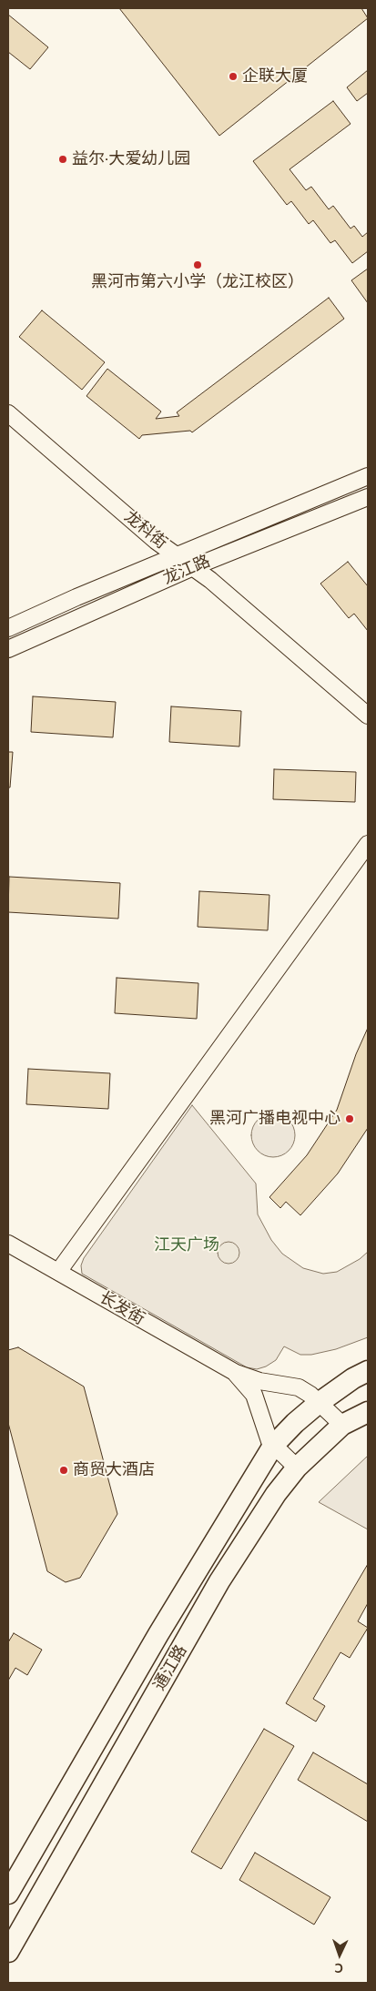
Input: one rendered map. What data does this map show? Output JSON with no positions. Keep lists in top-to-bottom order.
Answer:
{
  "streets": {
    "main road": ["通江路"],
    "street": ["龙科街", "龙江路", "长发街"]
  },
  "crossings": [
    ["龙科街", "龙江路"],
    ["长发街", "通江路"]
  ],
  "parks": ["江天广场"],
  "places": [
    "企联大厦",
    "益尔·大爱幼儿园",
    "黑河市第六小学（龙江校区）",
    "黑河广播电视中心",
    "商贸大酒店"
  ],
  "north": "bottom"
}
